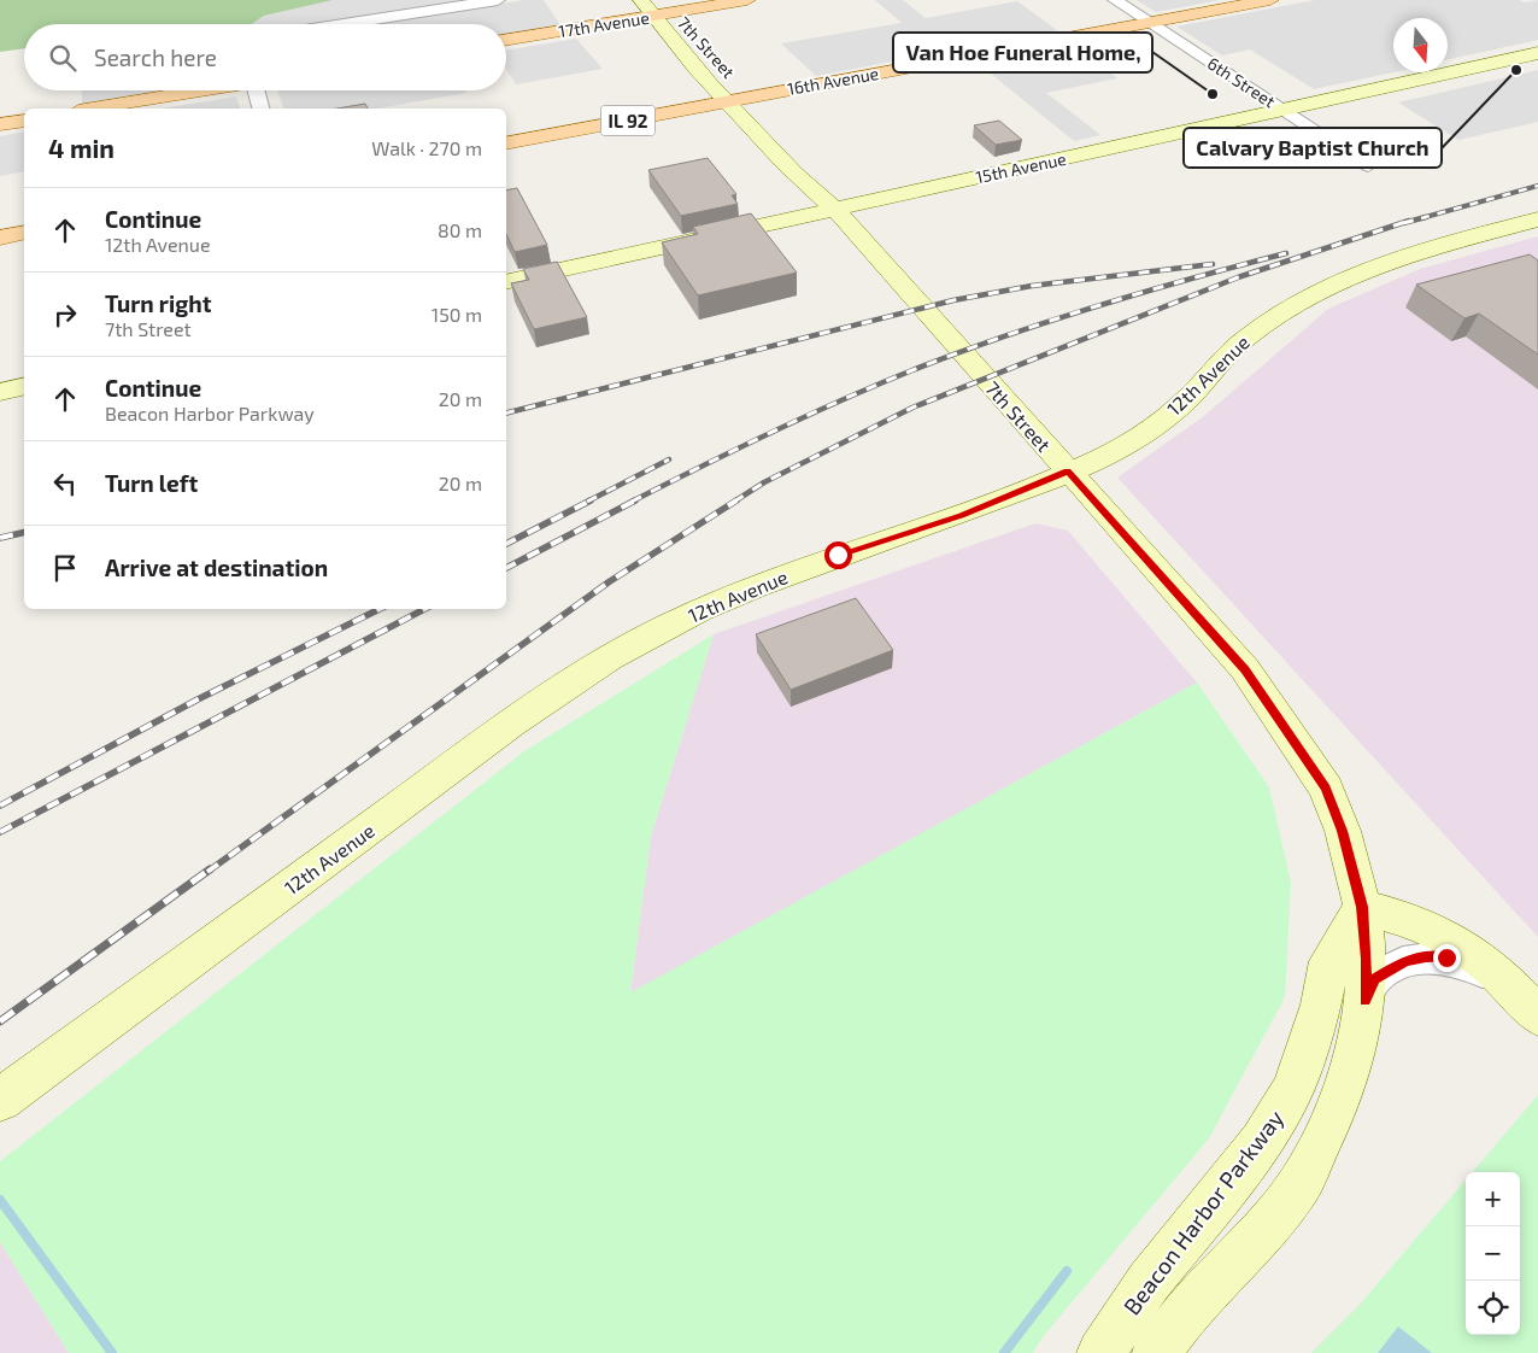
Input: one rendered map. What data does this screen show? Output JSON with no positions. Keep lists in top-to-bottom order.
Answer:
{
  "streets": {
    "main road": ["17th Avenue", "16th Avenue", "IL 92"],
    "street": [
      "7th Street",
      "6th Street",
      "15th Avenue",
      "12th Avenue",
      "Beacon Harbor Parkway"
    ]
  },
  "crossings": [
    ["17th Avenue", "7th Street"],
    ["7th Street", "16th Avenue"],
    ["7th Street", "15th Avenue"],
    ["7th Street", "12th Avenue"],
    ["7th Street", "Beacon Harbor Parkway"],
    ["16th Avenue", "6th Street"],
    ["6th Street", "15th Avenue"]
  ],
  "places": ["Calvary Baptist Church", "Van Hoe Funeral Home,"],
  "north": "bottom",
  "page": {
    "search": "Search here",
    "heading": ["4 min", "Walk · 270 m"],
    "list": [
      ["Continue", "12th Avenue", "80 m"],
      ["Turn right", "7th Street", "150 m"],
      ["Continue", "Beacon Harbor Parkway", "20 m"],
      ["Turn left", "20 m"],
      "Arrive at destination"
    ],
    "map_buttons": ["+", "−"]
  }
}
